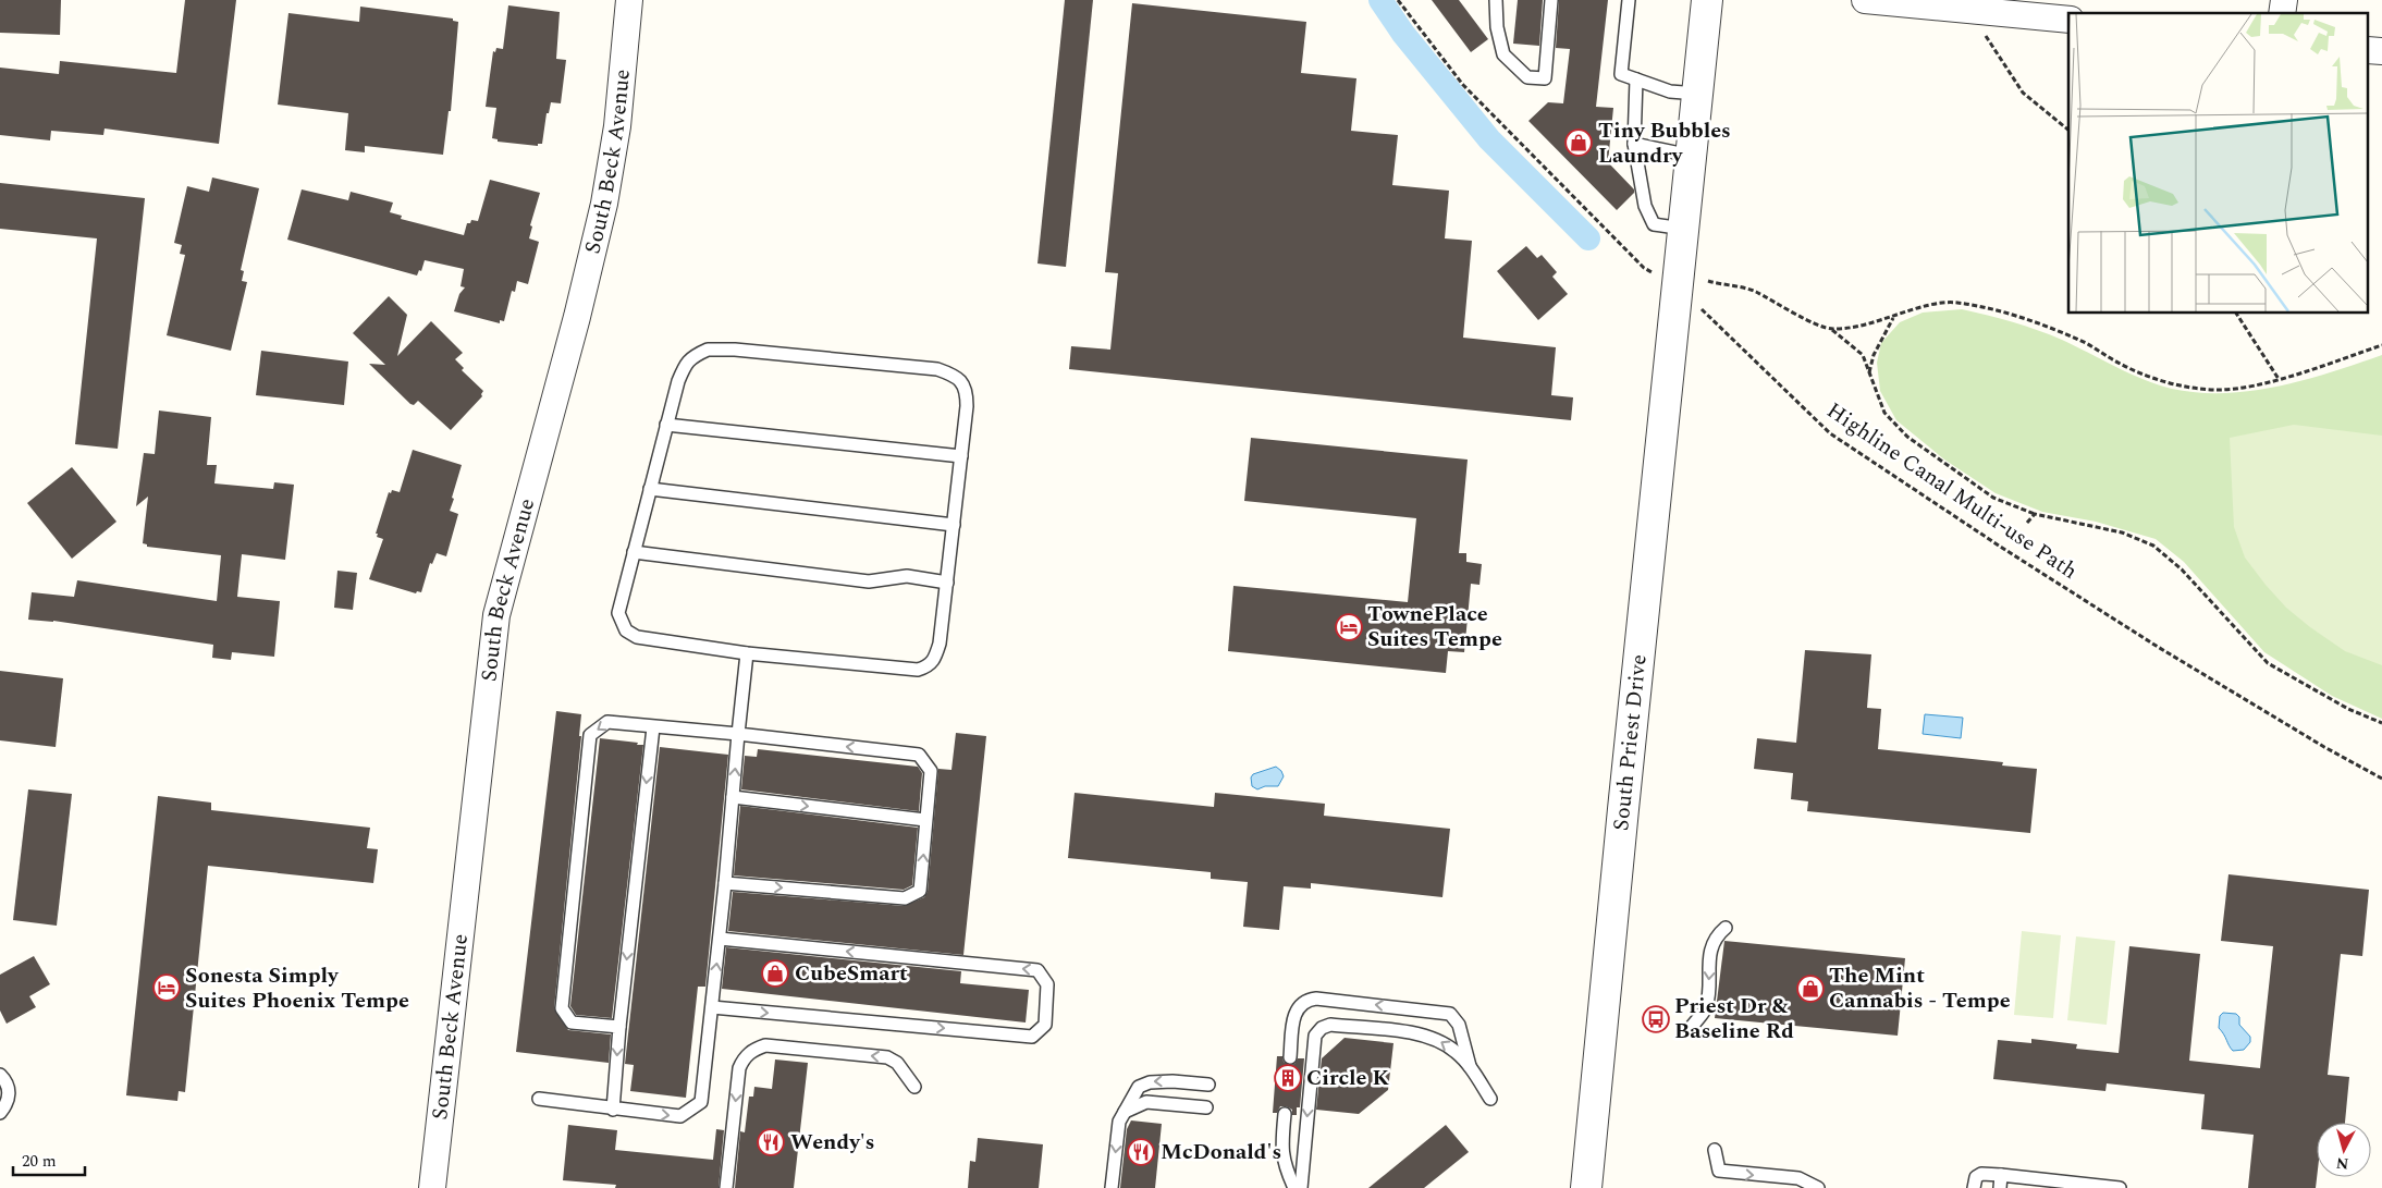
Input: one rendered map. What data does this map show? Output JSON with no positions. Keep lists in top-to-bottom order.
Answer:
{
  "streets": {
    "street": ["South Beck Avenue", "South Priest Drive"],
    "path": ["Highline Canal Multi-use Path"]
  },
  "crossings": [
    ["Highline Canal Multi-use Path", "South Priest Drive"]
  ],
  "places": {
    "shop": ["Tiny Bubbles Laundry", "CubeSmart", "The Mint Cannabis - Tempe"],
    "hotel": ["TownePlace Suites Tempe", "Sonesta Simply Suites Phoenix Tempe"],
    "bus stop": ["Priest Dr & Baseline Rd"],
    "building": ["Circle K"],
    "restaurant": ["Wendy's", "McDonald's"]
  },
  "scale_bar": "20 m",
  "north": "bottom"
}
